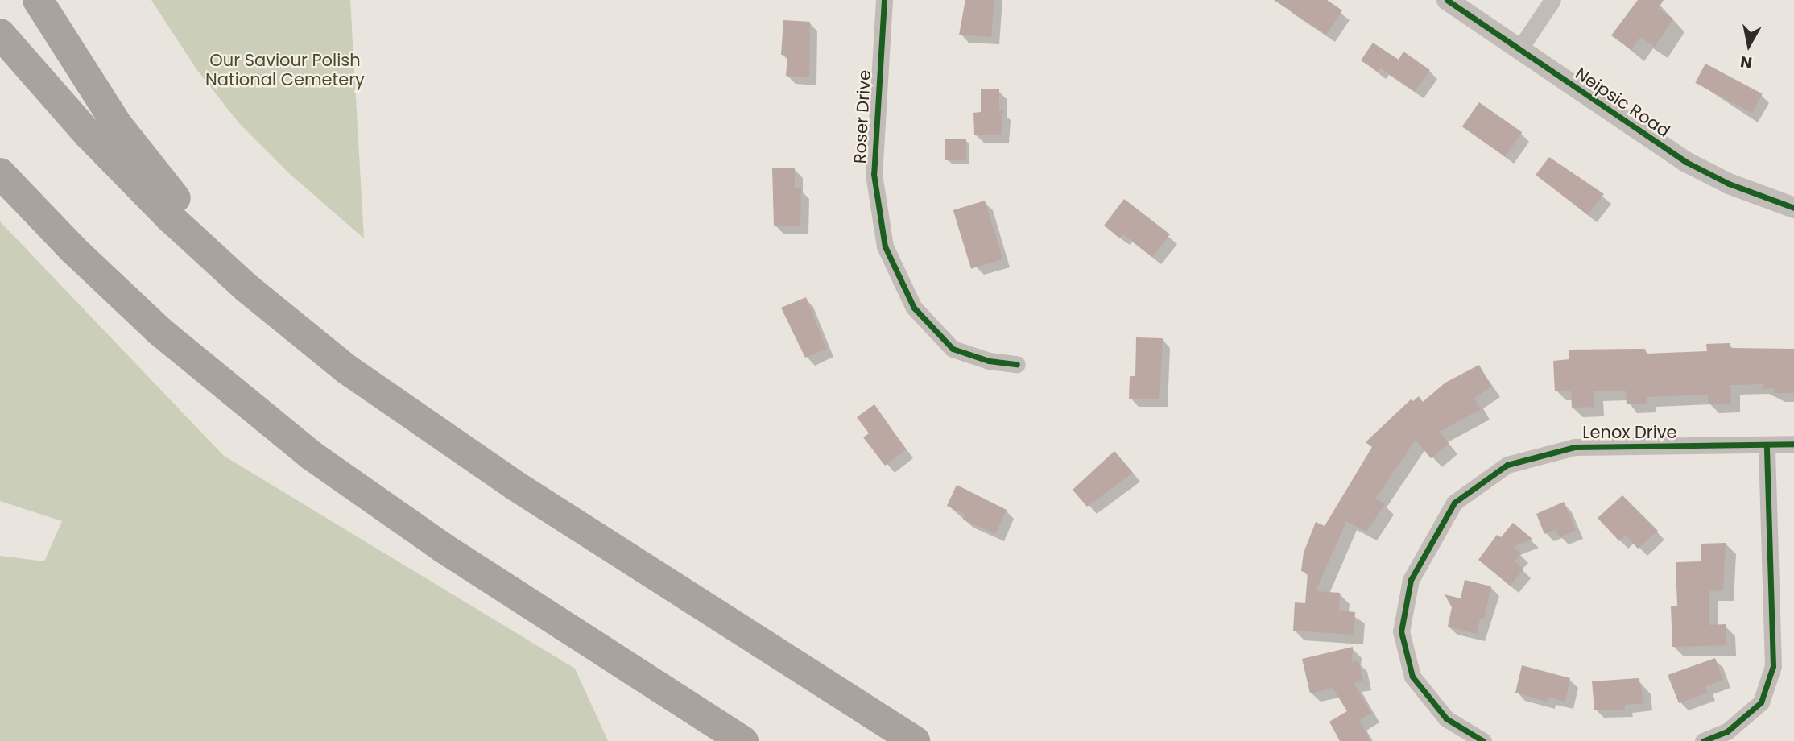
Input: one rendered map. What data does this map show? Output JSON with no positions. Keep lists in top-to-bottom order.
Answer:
{
  "streets": {
    "street": ["Neipsic Road", "Roser Drive", "Lenox Drive"]
  },
  "parks": ["Our Saviour Polish National Cemetery"],
  "north": "bottom"
}
